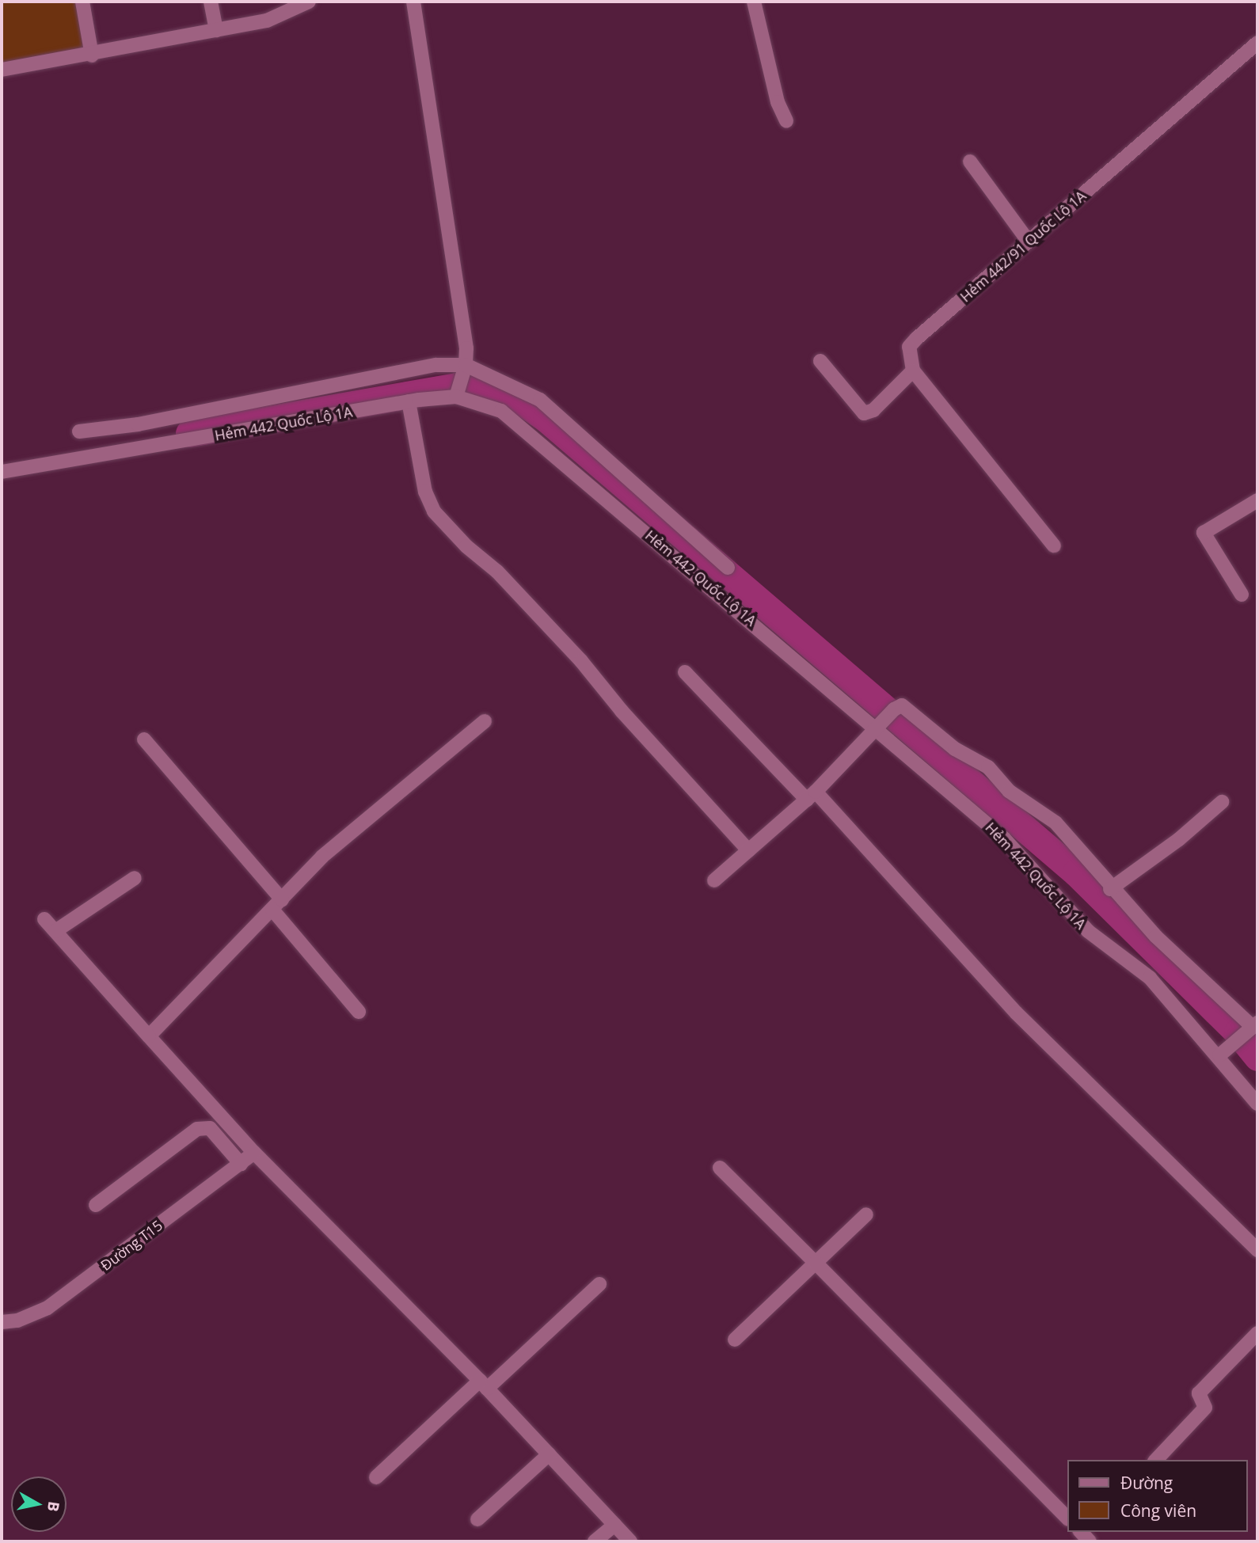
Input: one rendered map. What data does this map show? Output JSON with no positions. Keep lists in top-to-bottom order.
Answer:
{
  "streets": {
    "street": ["Hẻm 442/91 Quốc Lộ 1A", "Hẻm 442 Quốc Lộ 1A", "Đường T15"]
  },
  "legend": ["Đường", "Công viên"],
  "north": "right"
}
